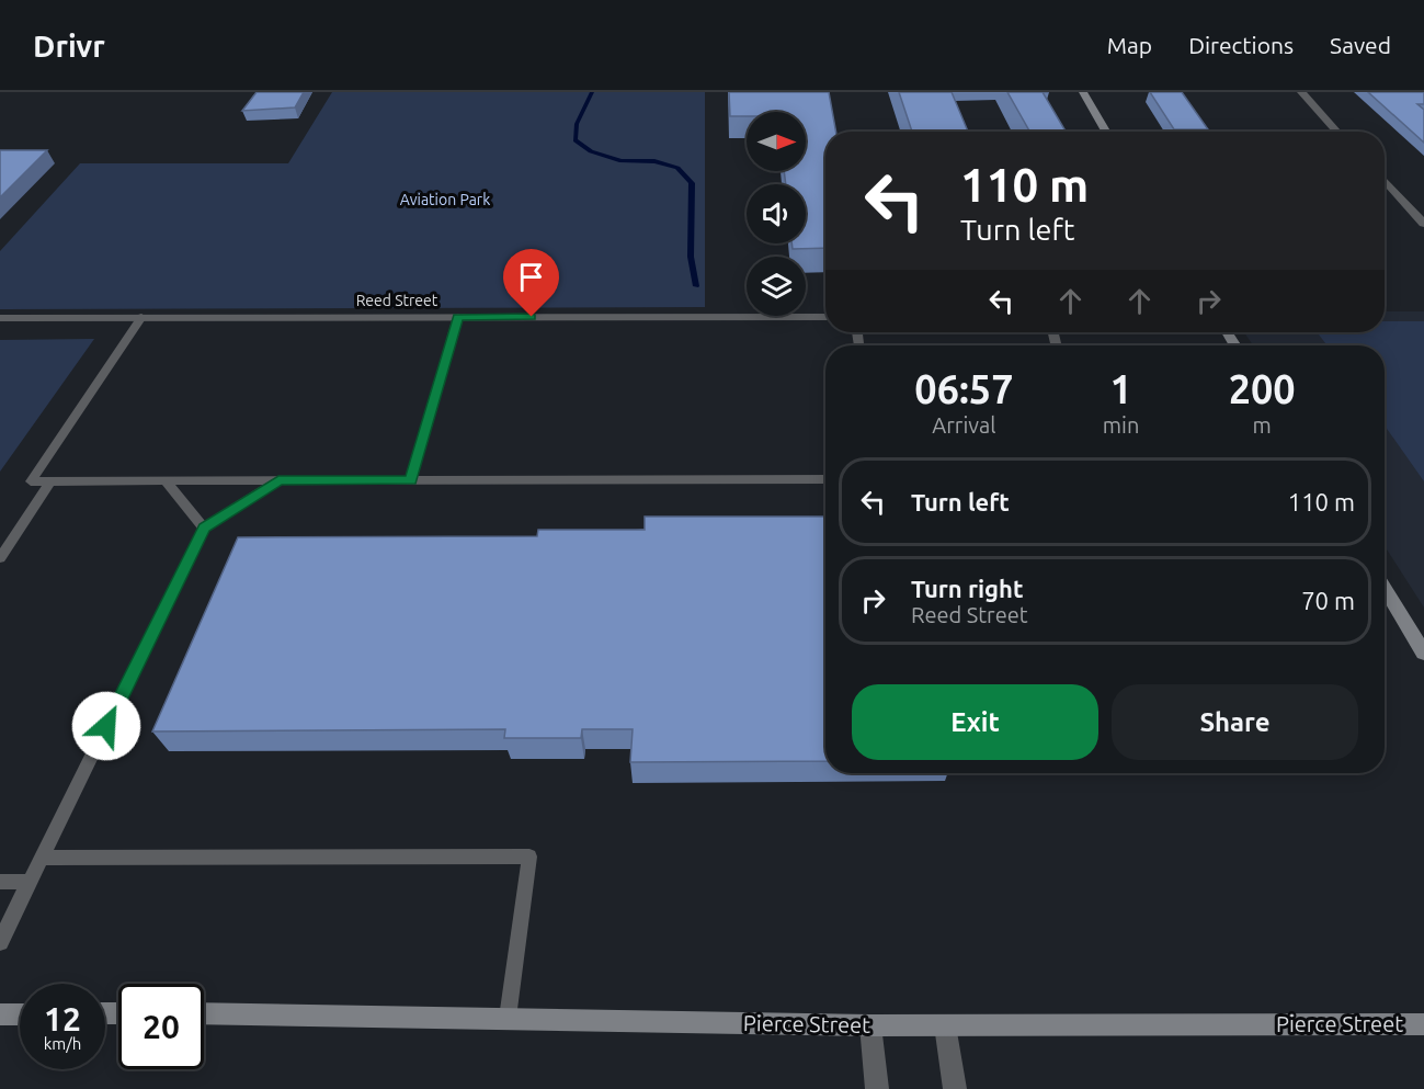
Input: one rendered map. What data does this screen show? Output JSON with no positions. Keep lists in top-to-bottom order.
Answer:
{
  "streets": {
    "street": ["Reed Street", "Pierce Street"]
  },
  "parks": ["Aviation Park"],
  "north": "right",
  "page": {
    "header": "Drivr",
    "nav": ["Map", "Directions", "Saved"],
    "turn": ["110 m", "Turn left"],
    "eta": [
      "06:57",
      "Arrival",
      "1",
      "min",
      "200",
      "m"
    ],
    "list": [
      {
        "name": "Turn left",
        "value": "110 m"
      },
      {
        "name": "Turn right",
        "note": "Reed Street",
        "value": "70 m"
      }
    ],
    "buttons": ["Exit", "Share"],
    "speed": "12 km/h",
    "limit": "20"
  }
}
